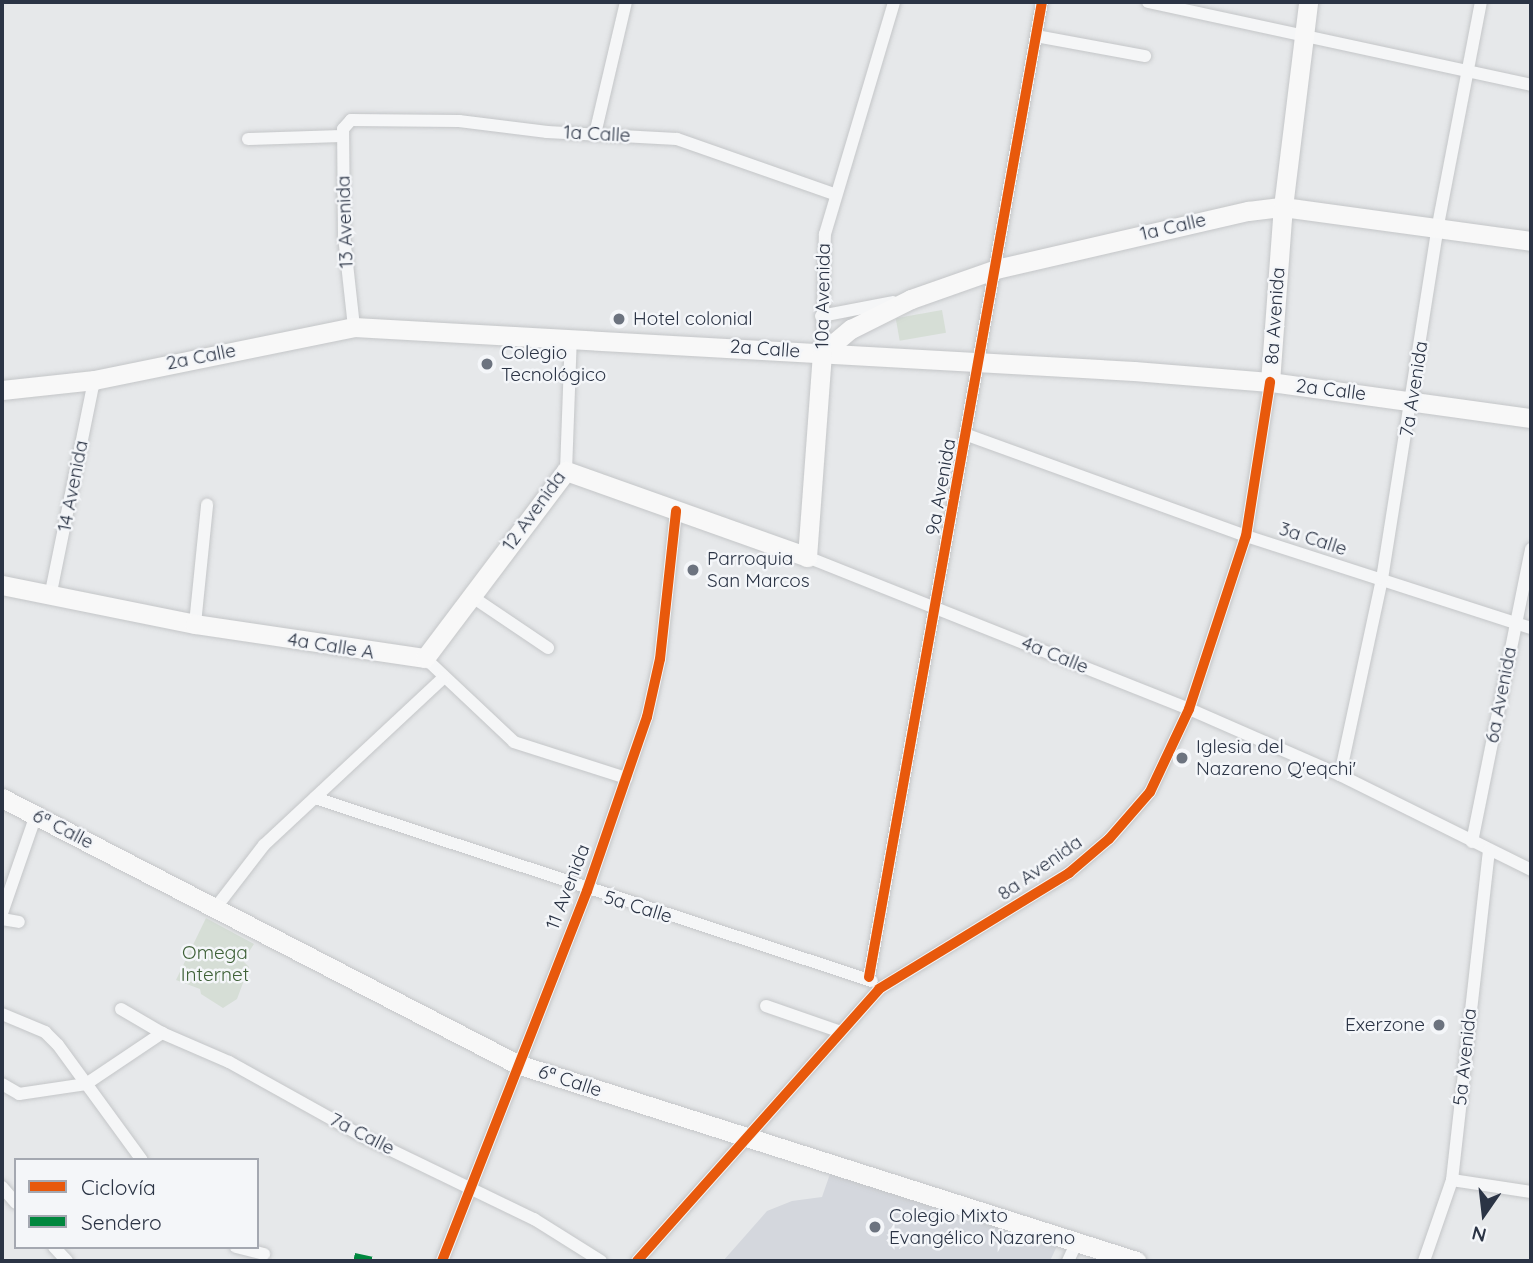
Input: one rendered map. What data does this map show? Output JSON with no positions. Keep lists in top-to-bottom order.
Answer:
{
  "streets": {
    "main road": [
      "1a Calle",
      "10a Avenida",
      "8a Avenida",
      "2a Calle",
      "12 Avenida",
      "4a Calle A",
      "4a Calle",
      "6ª Calle"
    ],
    "street": [
      "13 Avenida",
      "7a Avenida",
      "14 Avenida",
      "9a Avenida",
      "3a Calle",
      "6a Avenida",
      "11 Avenida",
      "5a Calle",
      "5a Avenida",
      "7a Calle"
    ]
  },
  "crossings": [
    ["1a Calle", "13 Avenida"],
    ["1a Calle", "10a Avenida"],
    ["1a Calle", "8a Avenida"],
    ["1a Calle", "7a Avenida"],
    ["1a Calle", "9a Avenida"],
    ["13 Avenida", "2a Calle"],
    ["10a Avenida", "2a Calle"],
    ["10a Avenida", "4a Calle"],
    ["8a Avenida", "2a Calle"],
    ["8a Avenida", "3a Calle"],
    ["8a Avenida", "4a Calle"],
    ["8a Avenida", "6ª Calle"],
    ["2a Calle", "7a Avenida"],
    ["2a Calle", "14 Avenida"],
    ["2a Calle", "9a Avenida"],
    ["2a Calle", "12 Avenida"],
    ["7a Avenida", "3a Calle"],
    ["7a Avenida", "4a Calle"],
    ["14 Avenida", "4a Calle A"],
    ["9a Avenida", "3a Calle"],
    ["9a Avenida", "4a Calle"],
    ["9a Avenida", "5a Calle"],
    ["12 Avenida", "4a Calle A"],
    ["12 Avenida", "4a Calle"],
    ["3a Calle", "6a Avenida"],
    ["4a Calle", "6a Avenida"],
    ["4a Calle", "11 Avenida"],
    ["4a Calle", "5a Avenida"],
    ["6ª Calle", "11 Avenida"],
    ["11 Avenida", "5a Calle"],
    ["11 Avenida", "7a Calle"]
  ],
  "parks": ["Omega Internet"],
  "places": [
    "Hotel colonial",
    "Colegio Tecnológico",
    "Parroquia San Marcos",
    "Iglesia del Nazareno Q'eqchi'",
    "Exerzone",
    "Colegio Mixto Evangélico Nazareno"
  ],
  "legend": ["Ciclovía", "Sendero"],
  "north": "bottom"
}
